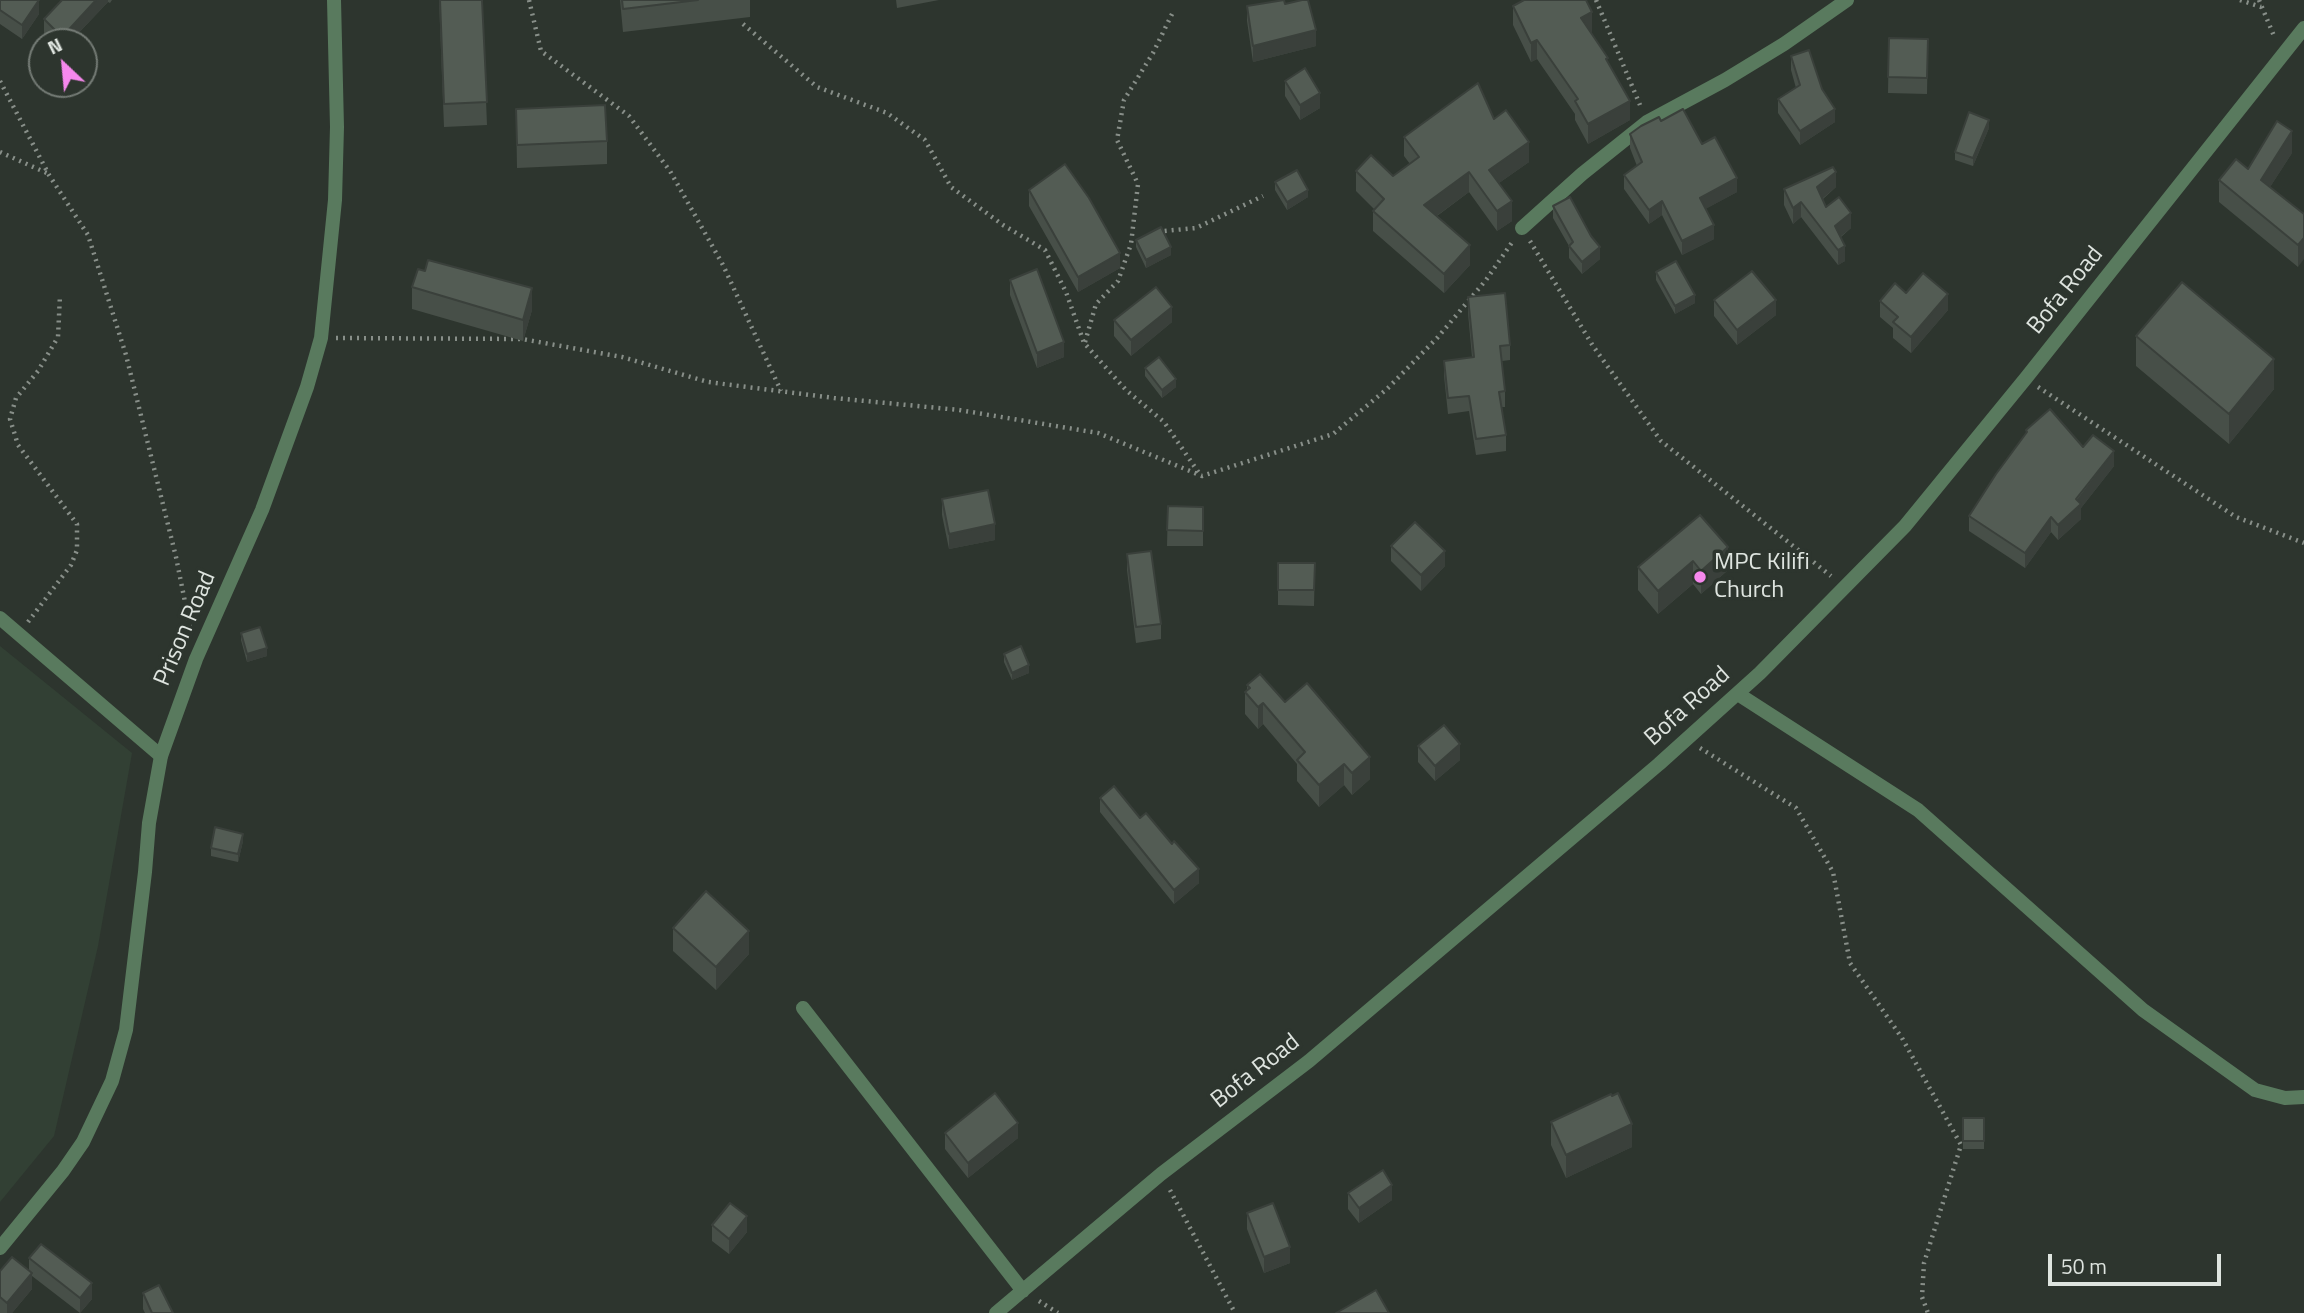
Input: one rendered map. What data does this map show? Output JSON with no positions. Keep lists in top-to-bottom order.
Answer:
{
  "streets": {
    "street": ["Bofa Road", "Prison Road"]
  },
  "places": ["MPC Kilifi Church"],
  "scale_bar": "50 m",
  "north": "top left"
}
